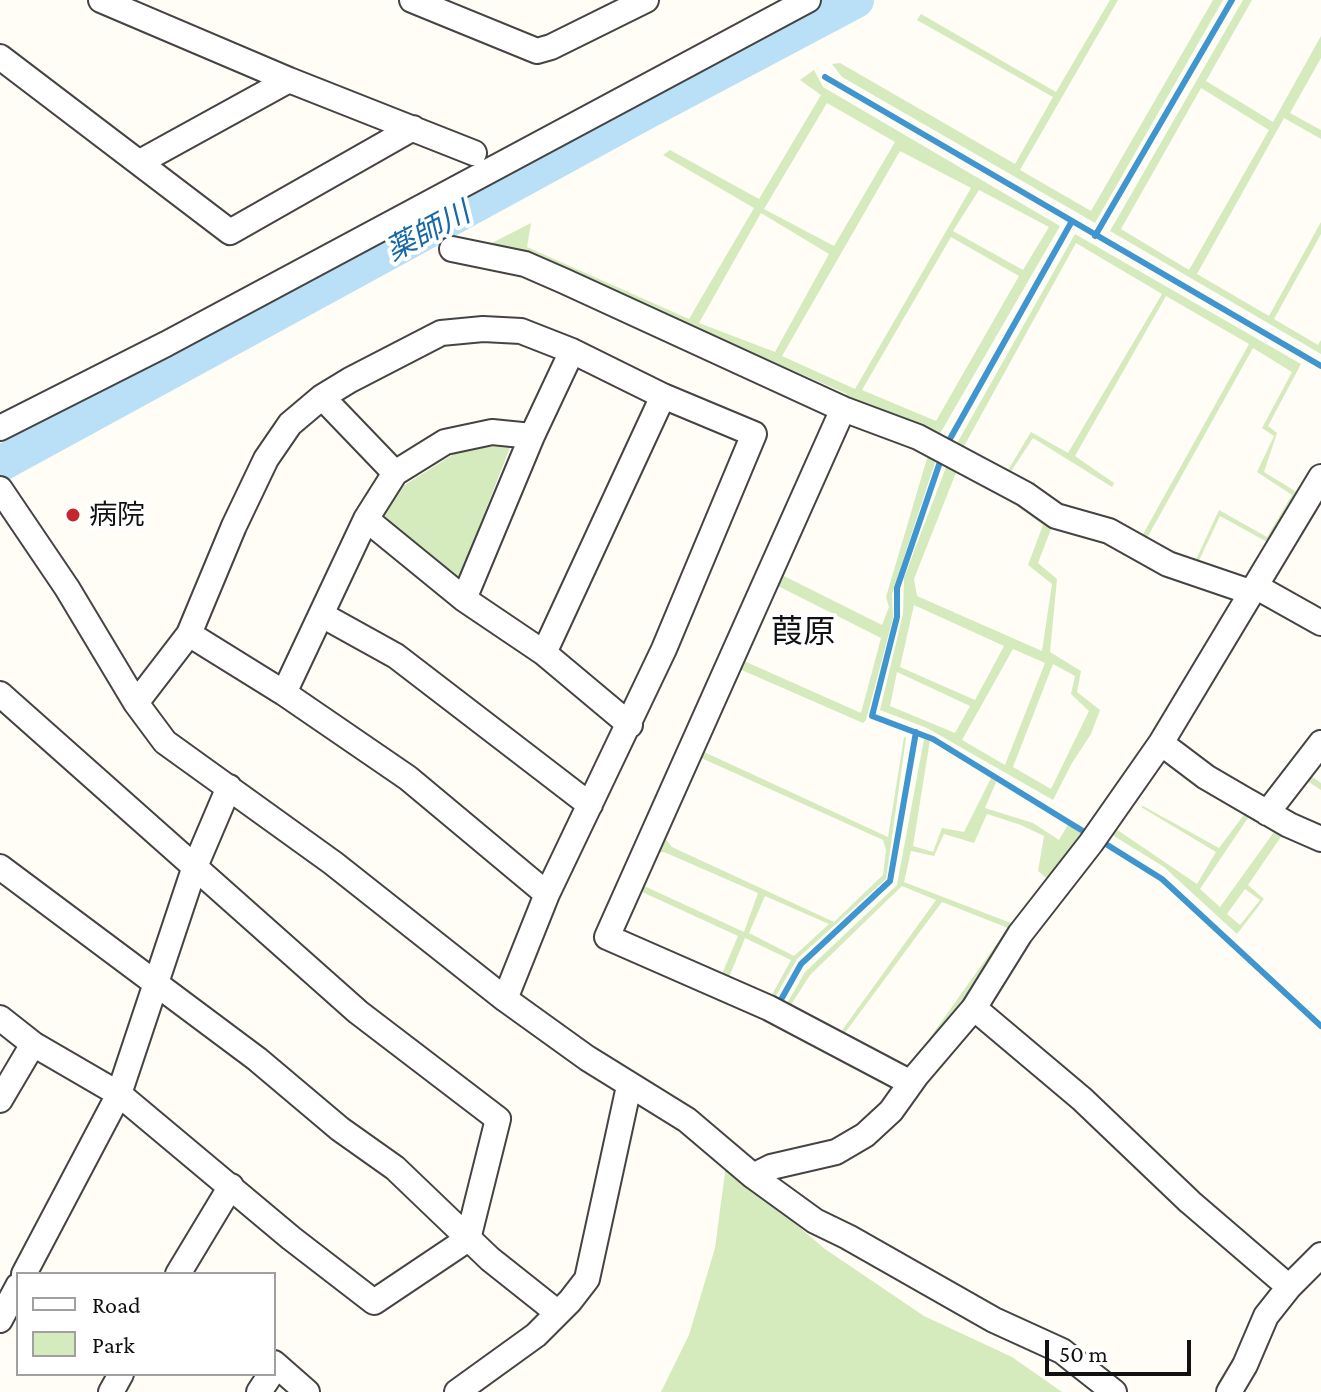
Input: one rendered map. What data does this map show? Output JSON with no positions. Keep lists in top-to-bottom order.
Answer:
{
  "districts": ["葭原"],
  "water": ["薬師川"],
  "places": ["病院"],
  "legend": ["Road", "Park"],
  "scale_bar": "50 m"
}
